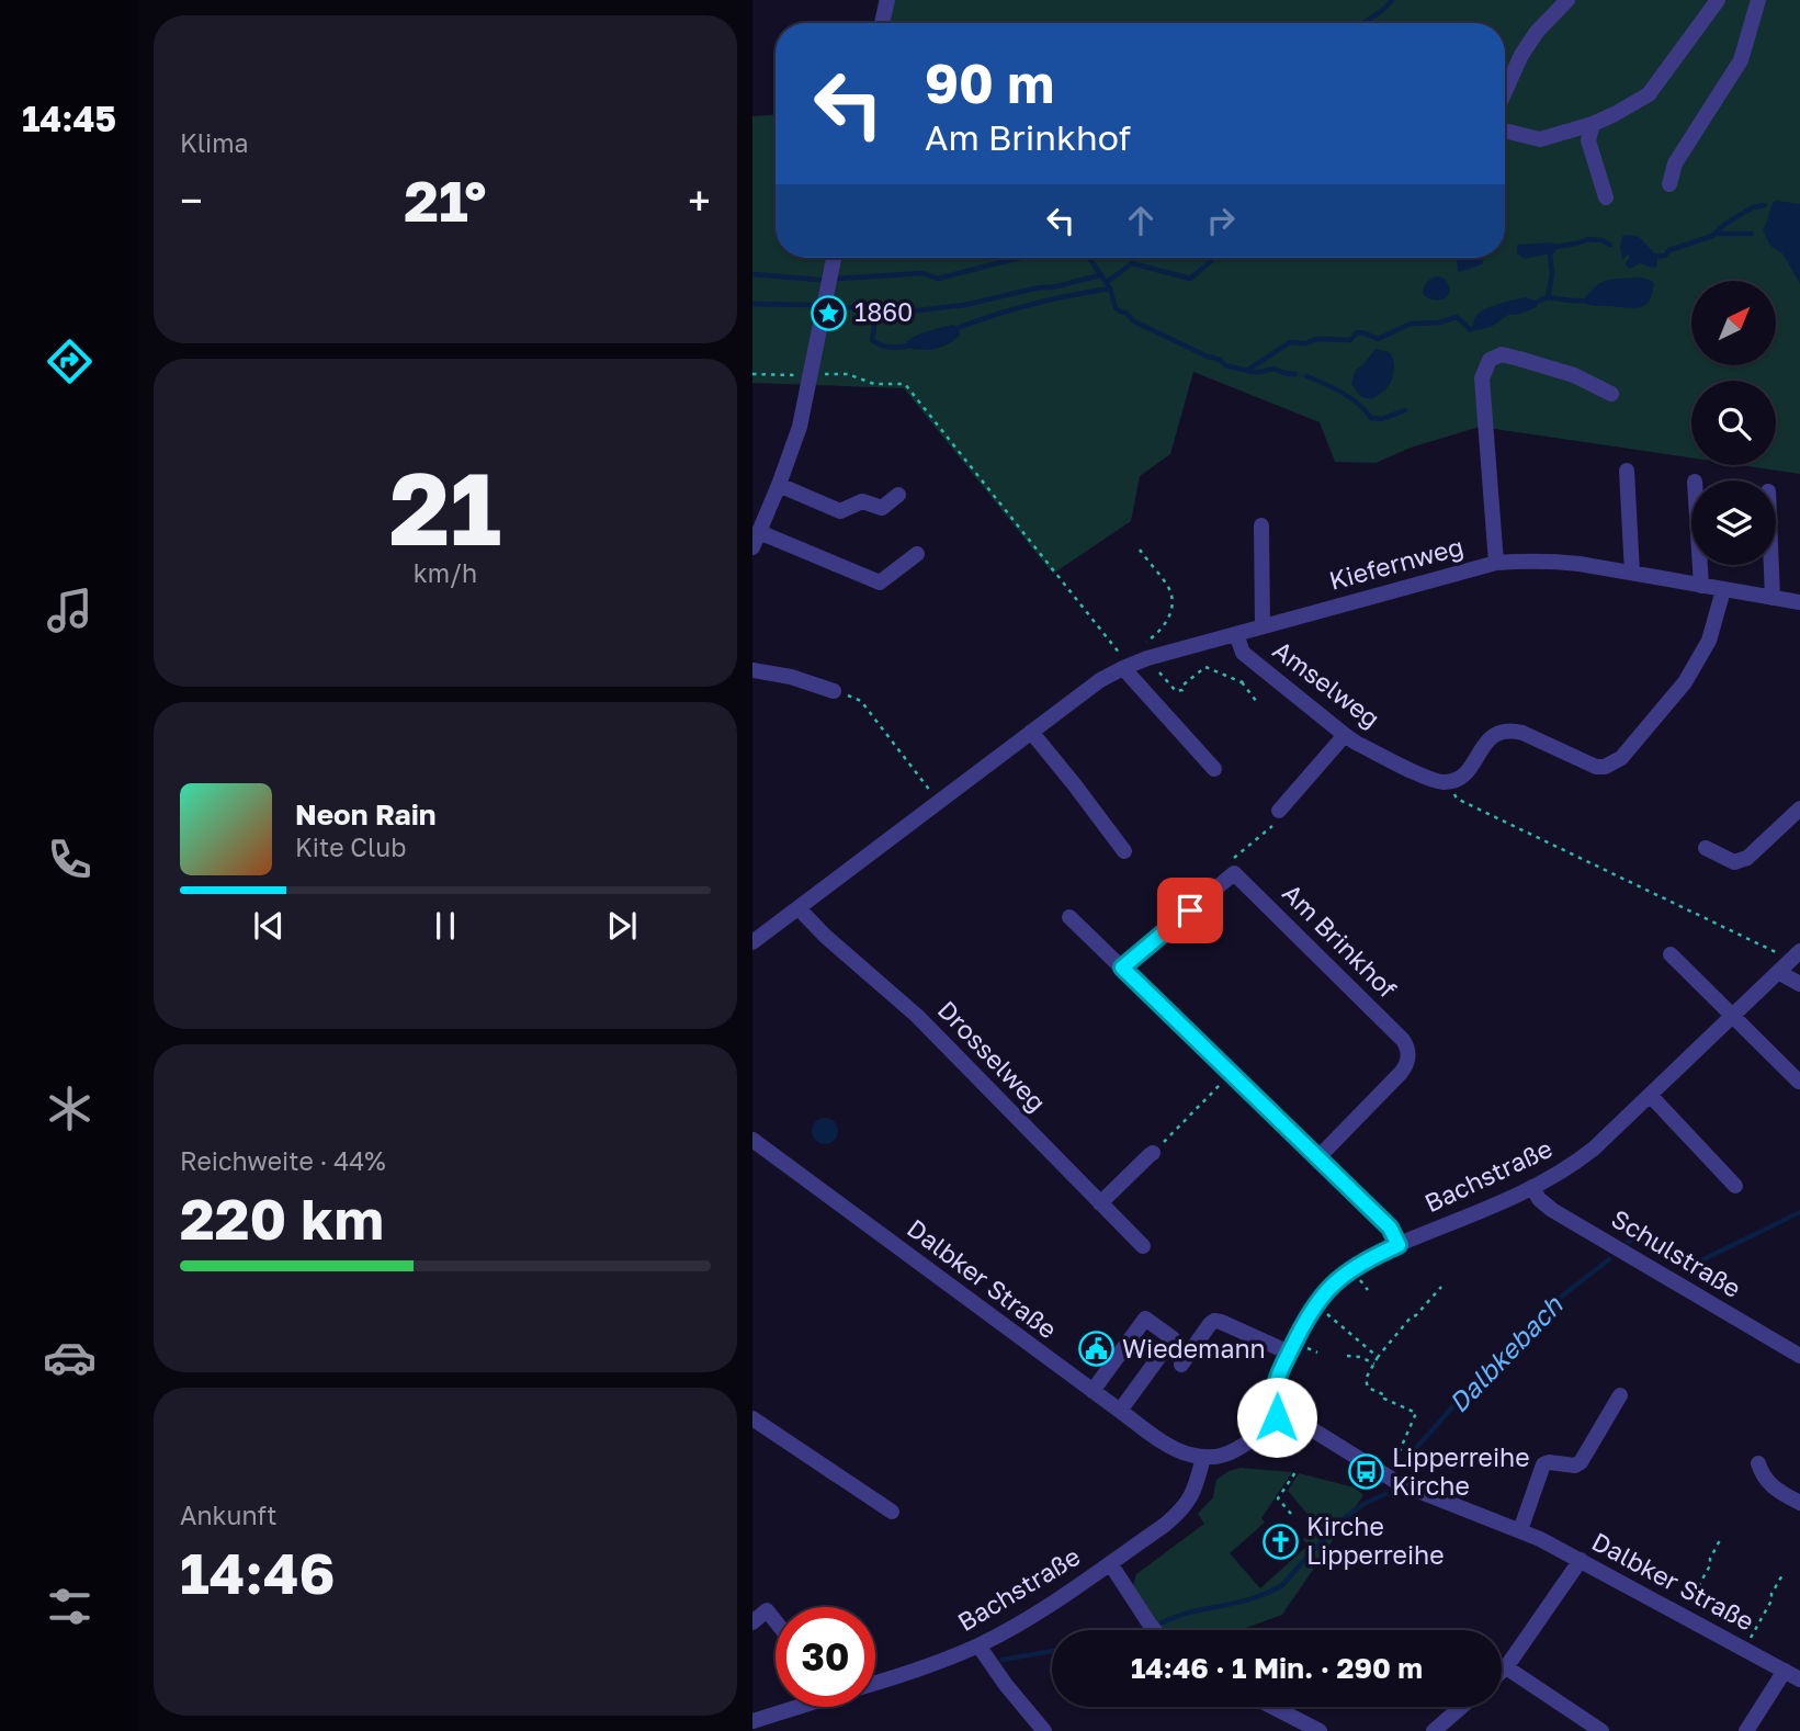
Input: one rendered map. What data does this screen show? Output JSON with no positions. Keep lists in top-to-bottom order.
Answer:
{
  "streets": {
    "street": [
      "Kiefernweg",
      "Amselweg",
      "Am Brinkhof",
      "Drosselweg",
      "Bachstraße",
      "Schulstraße",
      "Dalbker Straße"
    ]
  },
  "crossings": [
    ["Kiefernweg", "Amselweg"],
    ["Kiefernweg", "Drosselweg"],
    ["Bachstraße", "Schulstraße"],
    ["Bachstraße", "Dalbker Straße"]
  ],
  "water": ["Dalbkebach"],
  "places": {
    "place": ["1860"],
    "public building": ["Wiedemann"],
    "bus stop": ["Lipperreihe Kirche"],
    "church": ["Kirche Lipperreihe"]
  },
  "north": "top right",
  "page": {
    "tabs": "14:45",
    "tile": [
      "Klima",
      ["21", "km/h"],
      ["Reichweite · 44%", "220 km"],
      ["Ankunft", "14:46"]
    ],
    "turn": ["90 m", "Am Brinkhof"],
    "heat": ["−", "21°", "+"],
    "song": ["Neon Rain", "Kite Club"],
    "limit": "30",
    "trip": "14:46 · 1 Min. · 290 m"
  }
}
